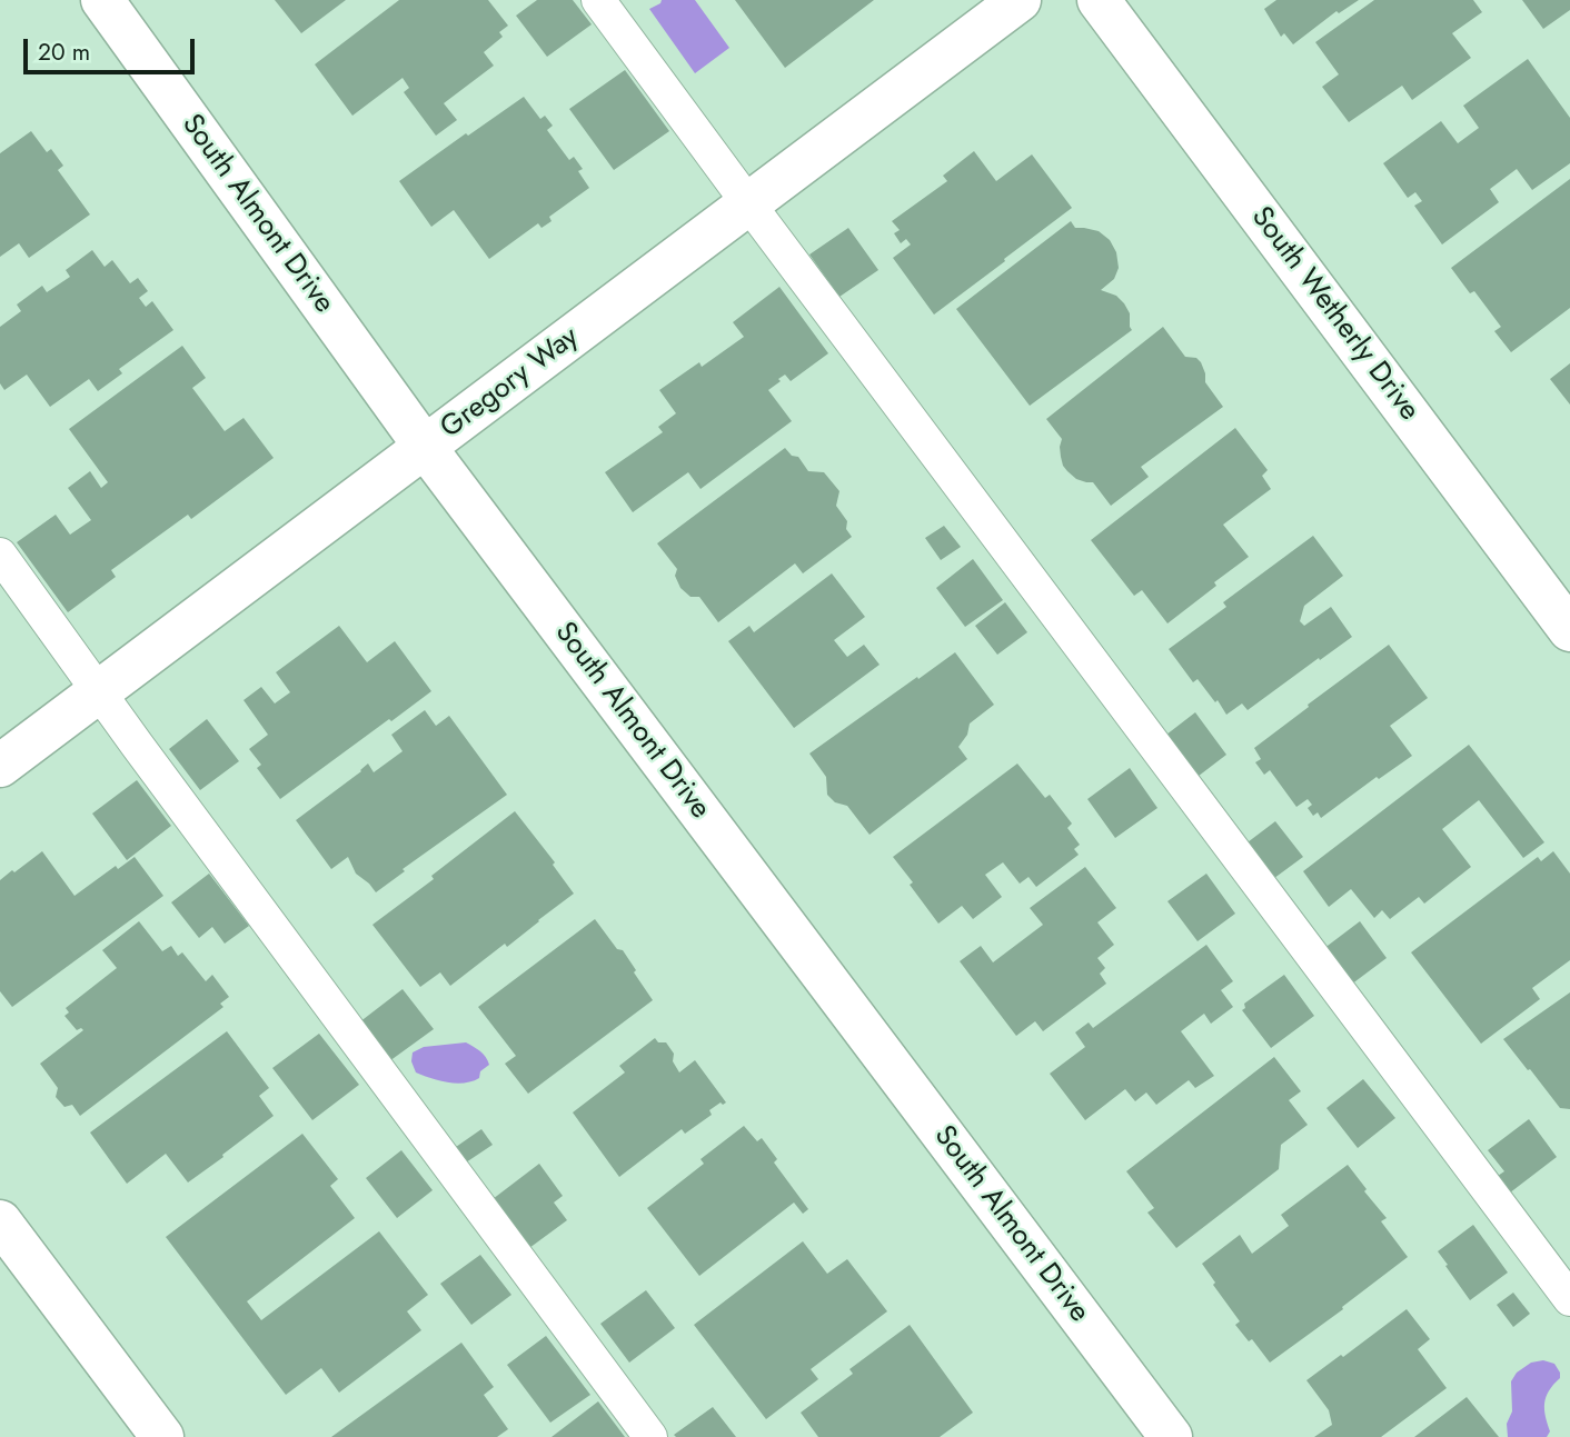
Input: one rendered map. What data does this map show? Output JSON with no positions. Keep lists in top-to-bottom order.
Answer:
{
  "streets": {
    "street": ["South Almont Drive", "South Wetherly Drive", "Gregory Way"]
  },
  "crossings": [
    ["South Almont Drive", "Gregory Way"]
  ],
  "scale_bar": "20 m"
}
